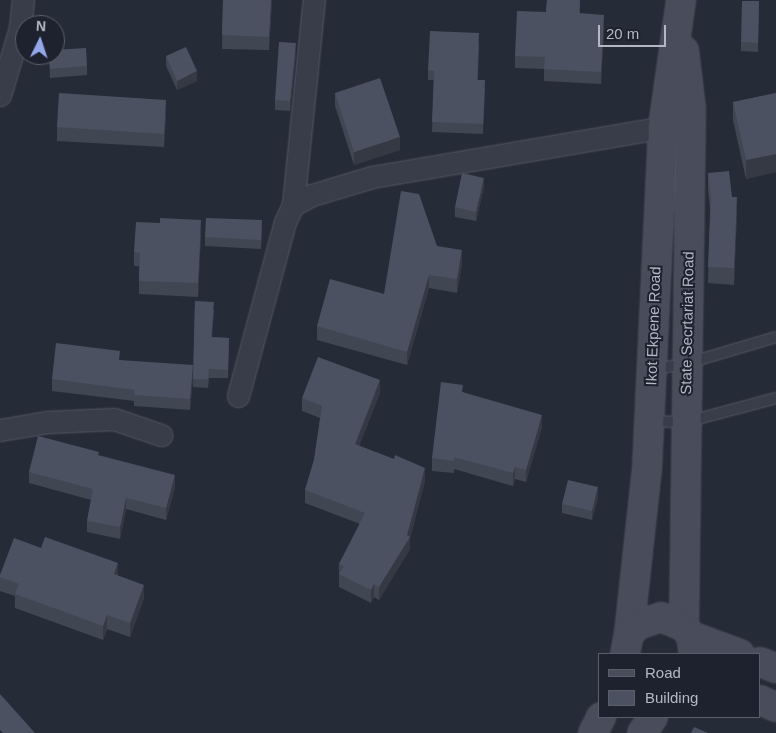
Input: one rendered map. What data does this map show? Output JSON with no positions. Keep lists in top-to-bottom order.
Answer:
{
  "streets": {
    "street": ["State Secrtariat Road", "Ikot Ekpene Road"]
  },
  "crossings": [
    ["State Secrtariat Road", "Ikot Ekpene Road"]
  ],
  "legend": ["Road", "Building"],
  "scale_bar": "20 m",
  "north": "top"
}
